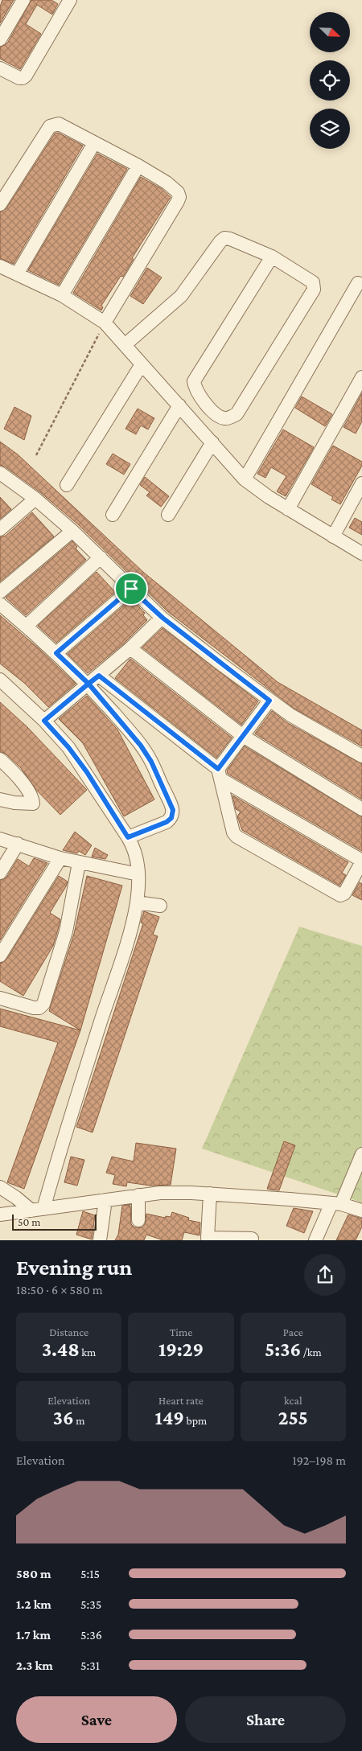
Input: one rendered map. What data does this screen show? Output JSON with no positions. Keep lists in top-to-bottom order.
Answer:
{
  "scale_bar": "50 m",
  "north": "bottom right",
  "page": {
    "scale": "50 m",
    "heading": ["Evening run", "18:50 · 6 × 580 m"],
    "stats": [
      ["Distance", "3.48 km"],
      ["Time", "19:29"],
      ["Pace", "5:36 /km"],
      ["Elevation", "36 m"],
      ["Heart rate", "149 bpm"],
      ["kcal", "255"]
    ],
    "chart": ["Elevation", "192–198 m"],
    "list": [
      {
        "name": "580 m",
        "note": "5:15"
      },
      {
        "name": "1.2 km",
        "note": "5:35"
      },
      {
        "name": "1.7 km",
        "note": "5:36"
      },
      {
        "name": "2.3 km",
        "note": "5:31"
      }
    ],
    "buttons": ["Save", "Share"]
  }
}
